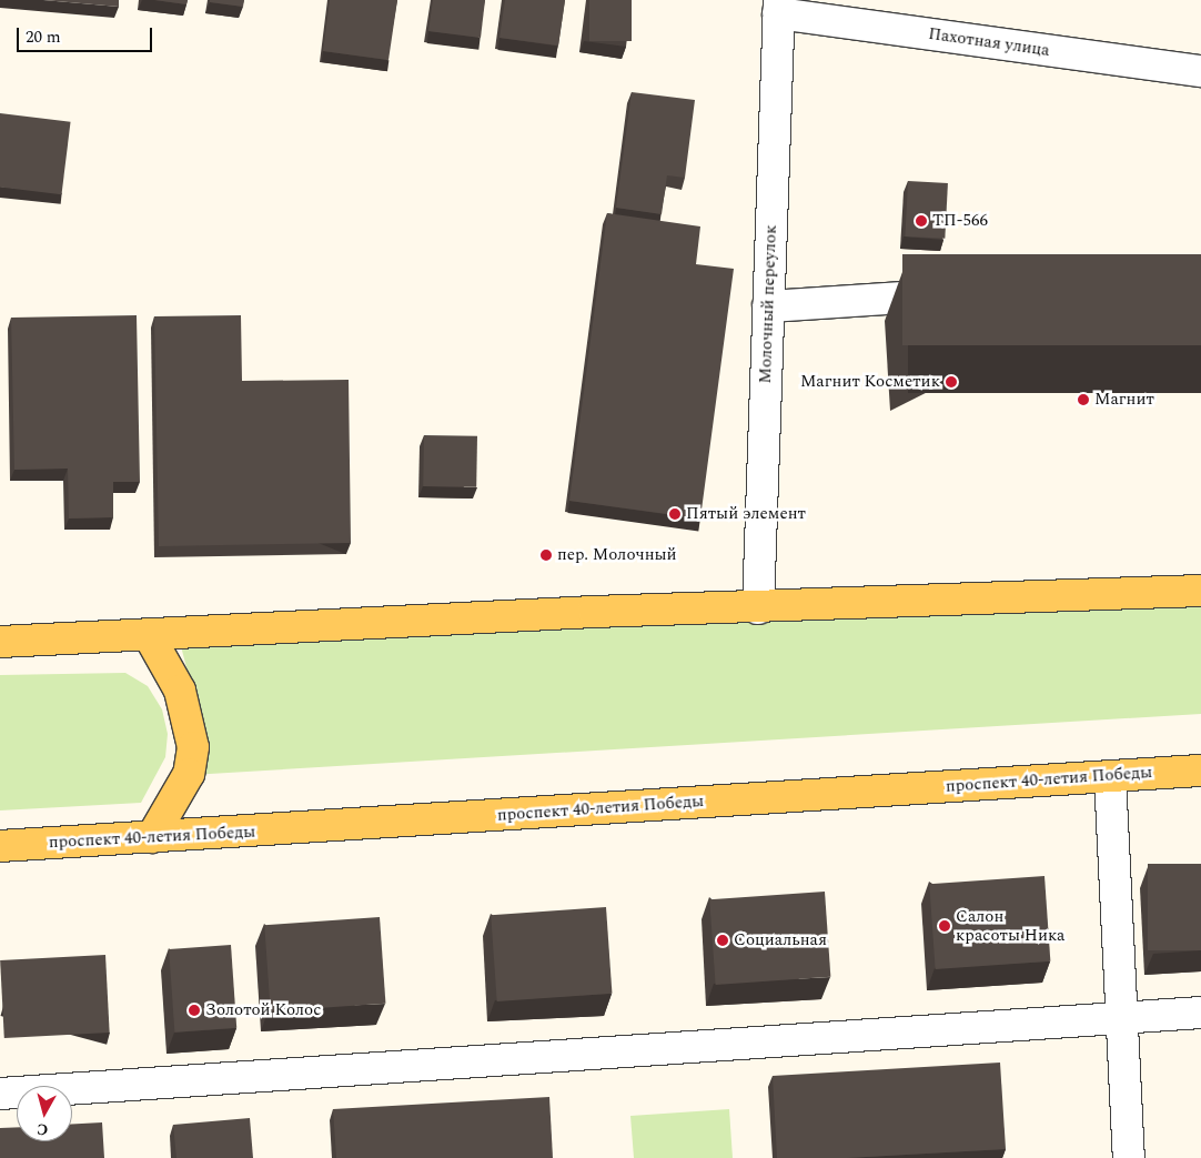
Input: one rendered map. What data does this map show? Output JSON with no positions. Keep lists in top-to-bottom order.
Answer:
{
  "streets": {
    "main road": ["проспект 40-летия Победы"],
    "street": ["Пахотная улица", "Молочный переулок"]
  },
  "crossings": [
    ["Пахотная улица", "Молочный переулок"]
  ],
  "places": [
    "ТП-566",
    "Магнит Косметик",
    "Магнит",
    "Пятый элемент",
    "пер. Молочный",
    "Салон красоты Ника",
    "Социальная",
    "Золотой Колос"
  ],
  "scale_bar": "20 m",
  "north": "bottom"
}
